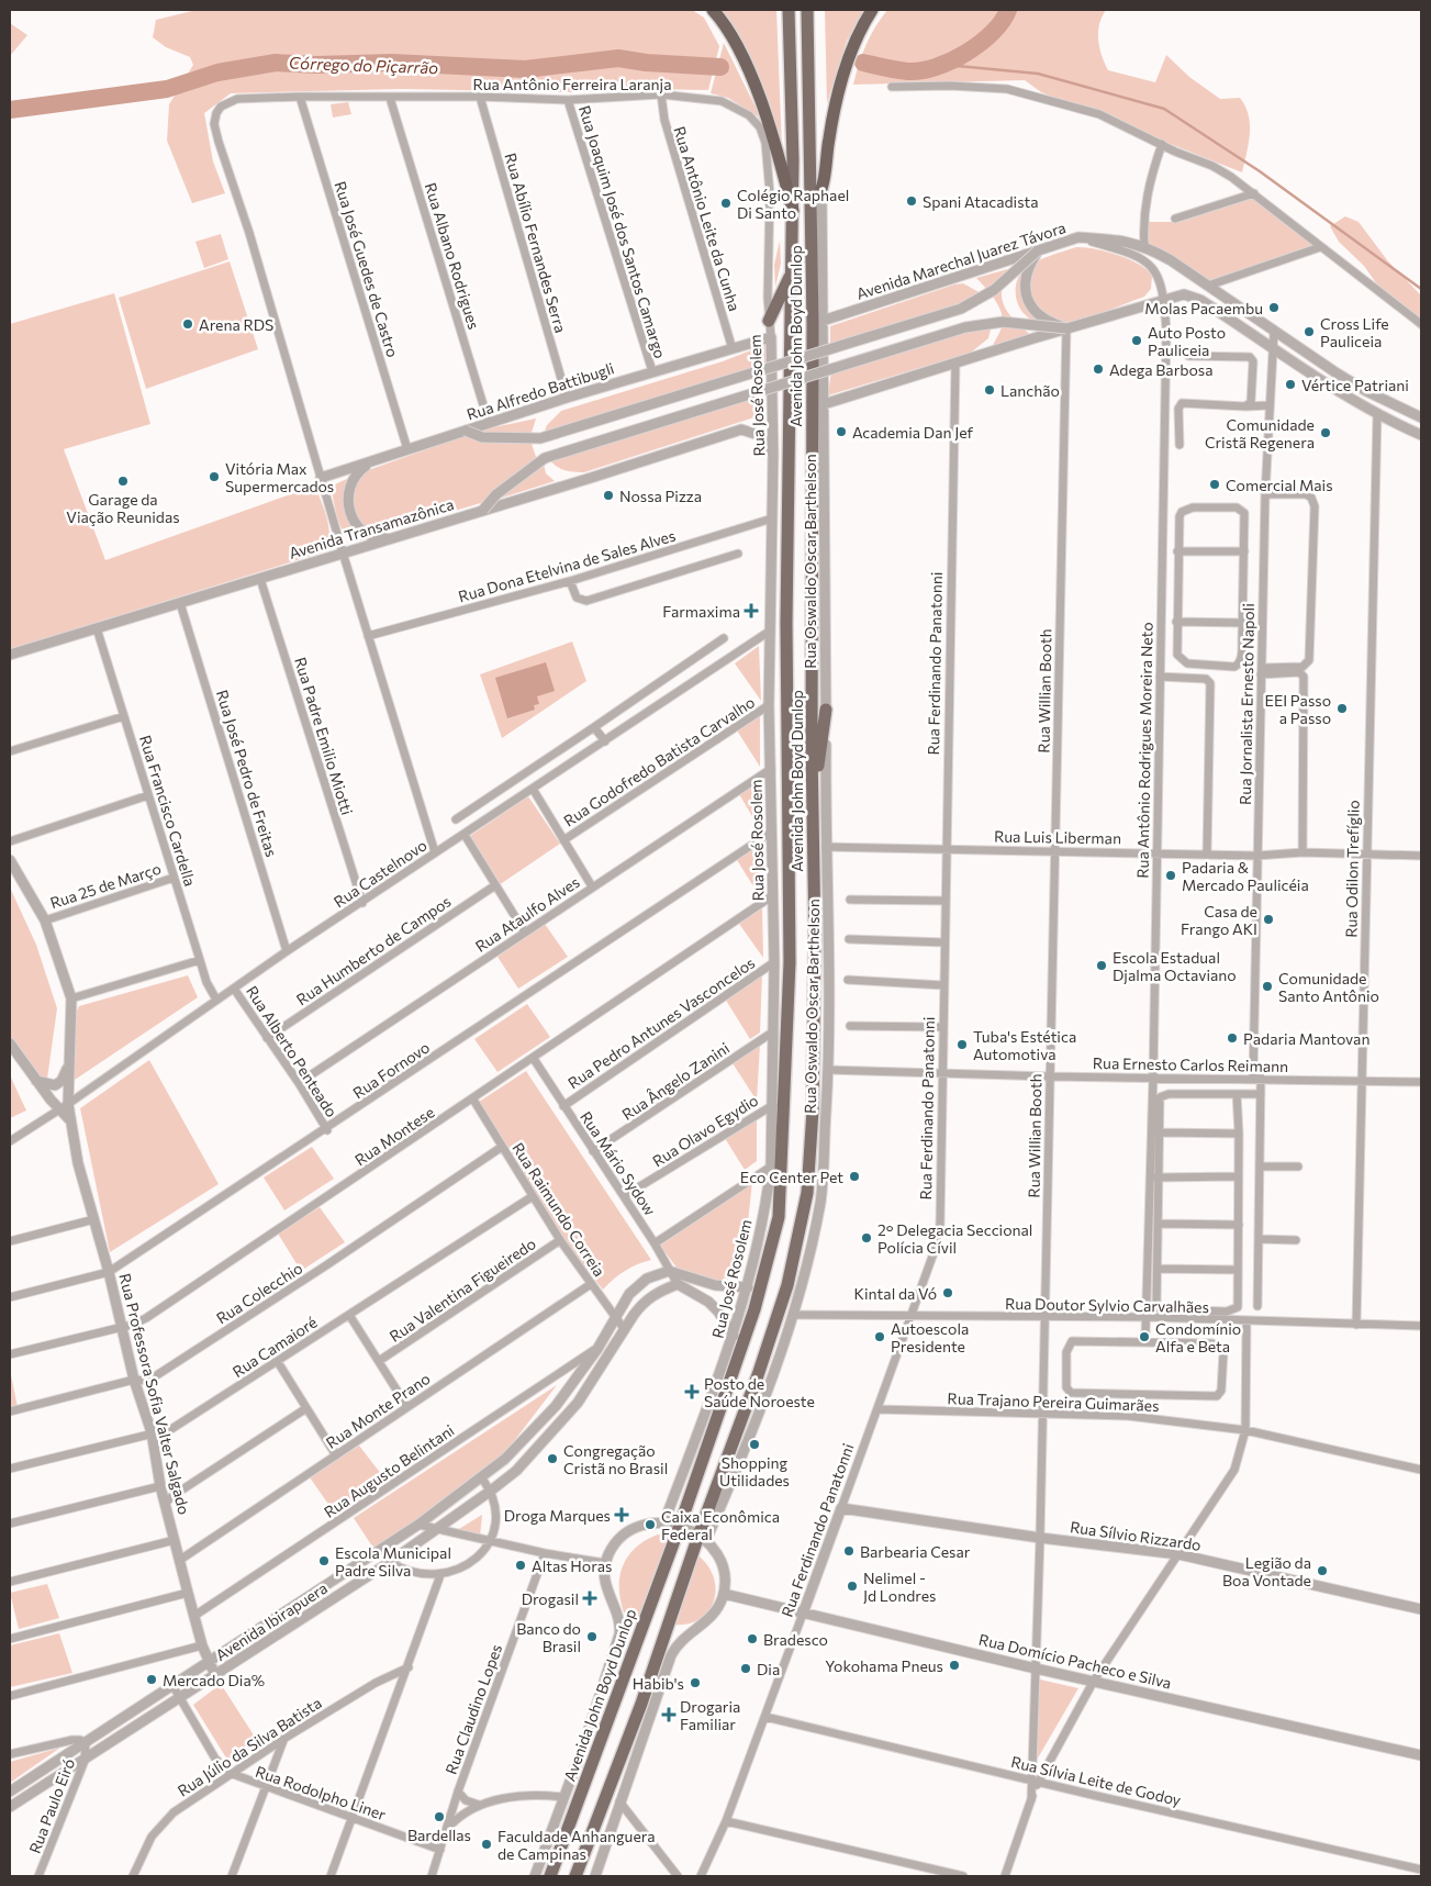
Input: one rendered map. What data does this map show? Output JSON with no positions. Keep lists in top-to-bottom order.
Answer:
{
  "streets": {
    "main road": ["Avenida John Boyd Dunlop"],
    "street": [
      "Rua Antônio Ferreira Laranja",
      "Rua Antônio Leite da Cunha",
      "Rua Joaquim José dos Santos Camargo",
      "Rua Abílio Fernandes Serra",
      "Rua Albano Rodrigues",
      "Avenida Marechal Juarez Távora",
      "Rua José Guedes de Castro",
      "Rua Alfredo Battibugli",
      "Rua José Rosolem",
      "Avenida Transamazônica",
      "Rua Oswaldo Oscar Barthelson",
      "Rua Dona Etelvina de Sales Alves",
      "Rua Ferdinando Panatonni",
      "Rua Willian Booth",
      "Rua Jornalista Ernesto Napoli",
      "Rua Padre Emilio Miotti",
      "Rua Antônio Rodrigues Moreira Neto",
      "Rua Godofredo Batista Carvalho",
      "Rua José Pedro de Freitas",
      "Rua Francisco Cardella",
      "Rua Luis Liberman",
      "Rua Odilon Trefíglio",
      "Rua Castelnovo",
      "Rua 25 de Março",
      "Rua Ataulfo Alves",
      "Rua Humberto de Campos",
      "Rua Pedro Antunes Vasconcelos",
      "Rua Alberto Penteado",
      "Rua Ernesto Carlos Reimann",
      "Rua Fornovo",
      "Rua Ângelo Zanini",
      "Rua Olavo Egydio",
      "Rua Montese",
      "Rua Mário Sydow",
      "Rua Raimundo Correia",
      "Rua Valentina Figueiredo",
      "Rua Colecchio",
      "Rua Doutor Sylvio Carvalhães",
      "Rua Camaioré",
      "Rua Professora Sofia Valter Salgado",
      "Rua Trajano Pereira Guimarães",
      "Rua Monte Prano",
      "Rua Augusto Belintani",
      "Rua Sílvio Rizzardo",
      "Avenida Ibirapuera",
      "Rua Domício Pacheco e Silva",
      "Rua Claudino Lopes",
      "Rua Júlio da Silva Batista",
      "Rua Sílvia Leite de Godoy",
      "Rua Rodolpho Liner",
      "Rua Paulo Eiró"
    ]
  },
  "crossings": [
    ["Rua Antônio Ferreira Laranja", "Rua Antônio Leite da Cunha"],
    ["Rua Antônio Ferreira Laranja", "Rua Joaquim José dos Santos Camargo"],
    ["Rua Antônio Ferreira Laranja", "Rua Abílio Fernandes Serra"],
    ["Rua Antônio Ferreira Laranja", "Rua Albano Rodrigues"],
    ["Rua Antônio Ferreira Laranja", "Rua José Guedes de Castro"],
    ["Rua Antônio Ferreira Laranja", "Rua Alfredo Battibugli"],
    ["Rua Antônio Ferreira Laranja", "Rua José Rosolem"],
    ["Rua Antônio Leite da Cunha", "Rua Alfredo Battibugli"],
    ["Rua Joaquim José dos Santos Camargo", "Rua Alfredo Battibugli"],
    ["Rua Abílio Fernandes Serra", "Rua Alfredo Battibugli"],
    ["Rua Albano Rodrigues", "Rua Alfredo Battibugli"],
    ["Avenida Marechal Juarez Távora", "Rua Oswaldo Oscar Barthelson"],
    ["Avenida Marechal Juarez Távora", "Rua Jornalista Ernesto Napoli"],
    ["Avenida Marechal Juarez Távora", "Rua Antônio Rodrigues Moreira Neto"],
    ["Rua José Guedes de Castro", "Rua Alfredo Battibugli"],
    ["Avenida John Boyd Dunlop", "Rua Oswaldo Oscar Barthelson"],
    ["Rua Alfredo Battibugli", "Rua José Rosolem"],
    ["Rua José Rosolem", "Avenida Transamazônica"],
    ["Rua José Rosolem", "Rua Dona Etelvina de Sales Alves"],
    ["Rua José Rosolem", "Rua Godofredo Batista Carvalho"],
    ["Rua José Rosolem", "Rua Castelnovo"],
    ["Rua José Rosolem", "Rua Ataulfo Alves"],
    ["Rua José Rosolem", "Rua Pedro Antunes Vasconcelos"],
    ["Rua José Rosolem", "Rua Fornovo"],
    ["Rua José Rosolem", "Rua Ângelo Zanini"],
    ["Rua José Rosolem", "Rua Olavo Egydio"],
    ["Rua José Rosolem", "Rua Montese"],
    ["Avenida Transamazônica", "Rua Padre Emilio Miotti"],
    ["Avenida Transamazônica", "Rua José Pedro de Freitas"],
    ["Avenida Transamazônica", "Rua Francisco Cardella"],
    ["Rua Oswaldo Oscar Barthelson", "Rua Luis Liberman"],
    ["Rua Oswaldo Oscar Barthelson", "Rua Ernesto Carlos Reimann"],
    ["Rua Oswaldo Oscar Barthelson", "Rua Doutor Sylvio Carvalhães"],
    ["Rua Ferdinando Panatonni", "Rua Luis Liberman"],
    ["Rua Ferdinando Panatonni", "Rua Ernesto Carlos Reimann"],
    ["Rua Ferdinando Panatonni", "Rua Doutor Sylvio Carvalhães"],
    ["Rua Ferdinando Panatonni", "Rua Trajano Pereira Guimarães"],
    ["Rua Ferdinando Panatonni", "Rua Sílvio Rizzardo"],
    ["Rua Ferdinando Panatonni", "Rua Domício Pacheco e Silva"],
    ["Rua Ferdinando Panatonni", "Rua Sílvia Leite de Godoy"],
    ["Rua Willian Booth", "Rua Luis Liberman"],
    ["Rua Willian Booth", "Rua Ernesto Carlos Reimann"],
    ["Rua Willian Booth", "Rua Doutor Sylvio Carvalhães"],
    ["Rua Willian Booth", "Rua Trajano Pereira Guimarães"],
    ["Rua Willian Booth", "Rua Sílvio Rizzardo"],
    ["Rua Willian Booth", "Rua Domício Pacheco e Silva"],
    ["Rua Willian Booth", "Rua Sílvia Leite de Godoy"],
    ["Rua Jornalista Ernesto Napoli", "Rua Luis Liberman"],
    ["Rua Jornalista Ernesto Napoli", "Rua Ernesto Carlos Reimann"],
    ["Rua Padre Emilio Miotti", "Rua Castelnovo"],
    ["Rua Antônio Rodrigues Moreira Neto", "Rua Luis Liberman"],
    ["Rua Antônio Rodrigues Moreira Neto", "Rua Ernesto Carlos Reimann"],
    ["Rua Antônio Rodrigues Moreira Neto", "Rua Doutor Sylvio Carvalhães"],
    ["Rua José Pedro de Freitas", "Rua Castelnovo"],
    ["Rua Francisco Cardella", "Rua Castelnovo"],
    ["Rua Francisco Cardella", "Rua 25 de Março"],
    ["Rua Luis Liberman", "Rua Odilon Trefíglio"],
    ["Rua Odilon Trefíglio", "Rua Ernesto Carlos Reimann"],
    ["Rua Odilon Trefíglio", "Rua Doutor Sylvio Carvalhães"],
    ["Rua Castelnovo", "Rua Alberto Penteado"],
    ["Rua Castelnovo", "Rua Professora Sofia Valter Salgado"],
    ["Rua Ataulfo Alves", "Rua Alberto Penteado"],
    ["Rua Humberto de Campos", "Rua Alberto Penteado"],
    ["Rua Pedro Antunes Vasconcelos", "Rua Mário Sydow"],
    ["Rua Alberto Penteado", "Rua Fornovo"],
    ["Rua Fornovo", "Rua Professora Sofia Valter Salgado"],
    ["Rua Ângelo Zanini", "Rua Mário Sydow"],
    ["Rua Olavo Egydio", "Rua Mário Sydow"],
    ["Rua Montese", "Rua Mário Sydow"],
    ["Rua Montese", "Rua Raimundo Correia"],
    ["Rua Montese", "Rua Professora Sofia Valter Salgado"],
    ["Rua Mário Sydow", "Avenida Ibirapuera"],
    ["Rua Raimundo Correia", "Rua Valentina Figueiredo"],
    ["Rua Raimundo Correia", "Rua Colecchio"],
    ["Rua Raimundo Correia", "Rua Camaioré"],
    ["Rua Raimundo Correia", "Rua Monte Prano"],
    ["Rua Raimundo Correia", "Avenida Ibirapuera"],
    ["Rua Colecchio", "Rua Professora Sofia Valter Salgado"],
    ["Rua Camaioré", "Rua Professora Sofia Valter Salgado"],
    ["Rua Professora Sofia Valter Salgado", "Rua Monte Prano"],
    ["Rua Professora Sofia Valter Salgado", "Rua Augusto Belintani"],
    ["Rua Professora Sofia Valter Salgado", "Avenida Ibirapuera"],
    ["Rua Augusto Belintani", "Avenida Ibirapuera"],
    ["Avenida Ibirapuera", "Rua Rodolpho Liner"],
    ["Avenida Ibirapuera", "Rua Paulo Eiró"],
    ["Rua Claudino Lopes", "Rua Rodolpho Liner"],
    ["Rua Júlio da Silva Batista", "Rua Rodolpho Liner"]
  ],
  "water": ["Córrego do Piçarrão"],
  "places": {
    "other": [
      "Spani Atacadista",
      "Colégio Raphael Di Santo",
      "Molas Pacaembu",
      "Arena RDS",
      "Cross Life Pauliceia",
      "Auto Posto Pauliceia",
      "Adega Barbosa",
      "Vértice Patriani",
      "Lanchão",
      "Academia Dan Jef",
      "Comunidade Cristã Regenera",
      "Vitória Max Supermercados",
      "Garage da Viação Reunidas",
      "Comercial Mais",
      "Nossa Pizza",
      "EEI Passo a Passo",
      "Padaria & Mercado Paulicéia",
      "Casa de Frango AKI",
      "Escola Estadual Djalma Octaviano",
      "Comunidade Santo Antônio",
      "Padaria Mantovan",
      "Tuba's Estética Automotiva",
      "Eco Center Pet",
      "2° Delegacia Seccional Polícia Cívil",
      "Kintal da Vó",
      "Autoescola Presidente",
      "Condomínio Alfa e Beta",
      "Shopping Utilidades",
      "Congregação Cristã no Brasil",
      "Caixa Econômica Federal",
      "Barbearia Cesar",
      "Escola Municipal Padre Silva",
      "Altas Horas",
      "Legião da Boa Vontade",
      "Nelimel - Jd Londres",
      "Banco do Brasil",
      "Bradesco",
      "Yokohama Pneus",
      "Dia",
      "Mercado Dia%",
      "Habib's",
      "Bardellas",
      "Faculdade Anhanguera de Campinas"
    ],
    "health": [
      "Farmaxima",
      "Posto de Saúde Noroeste",
      "Droga Marques",
      "Drogasil",
      "Drogaria Familiar"
    ]
  }
}
